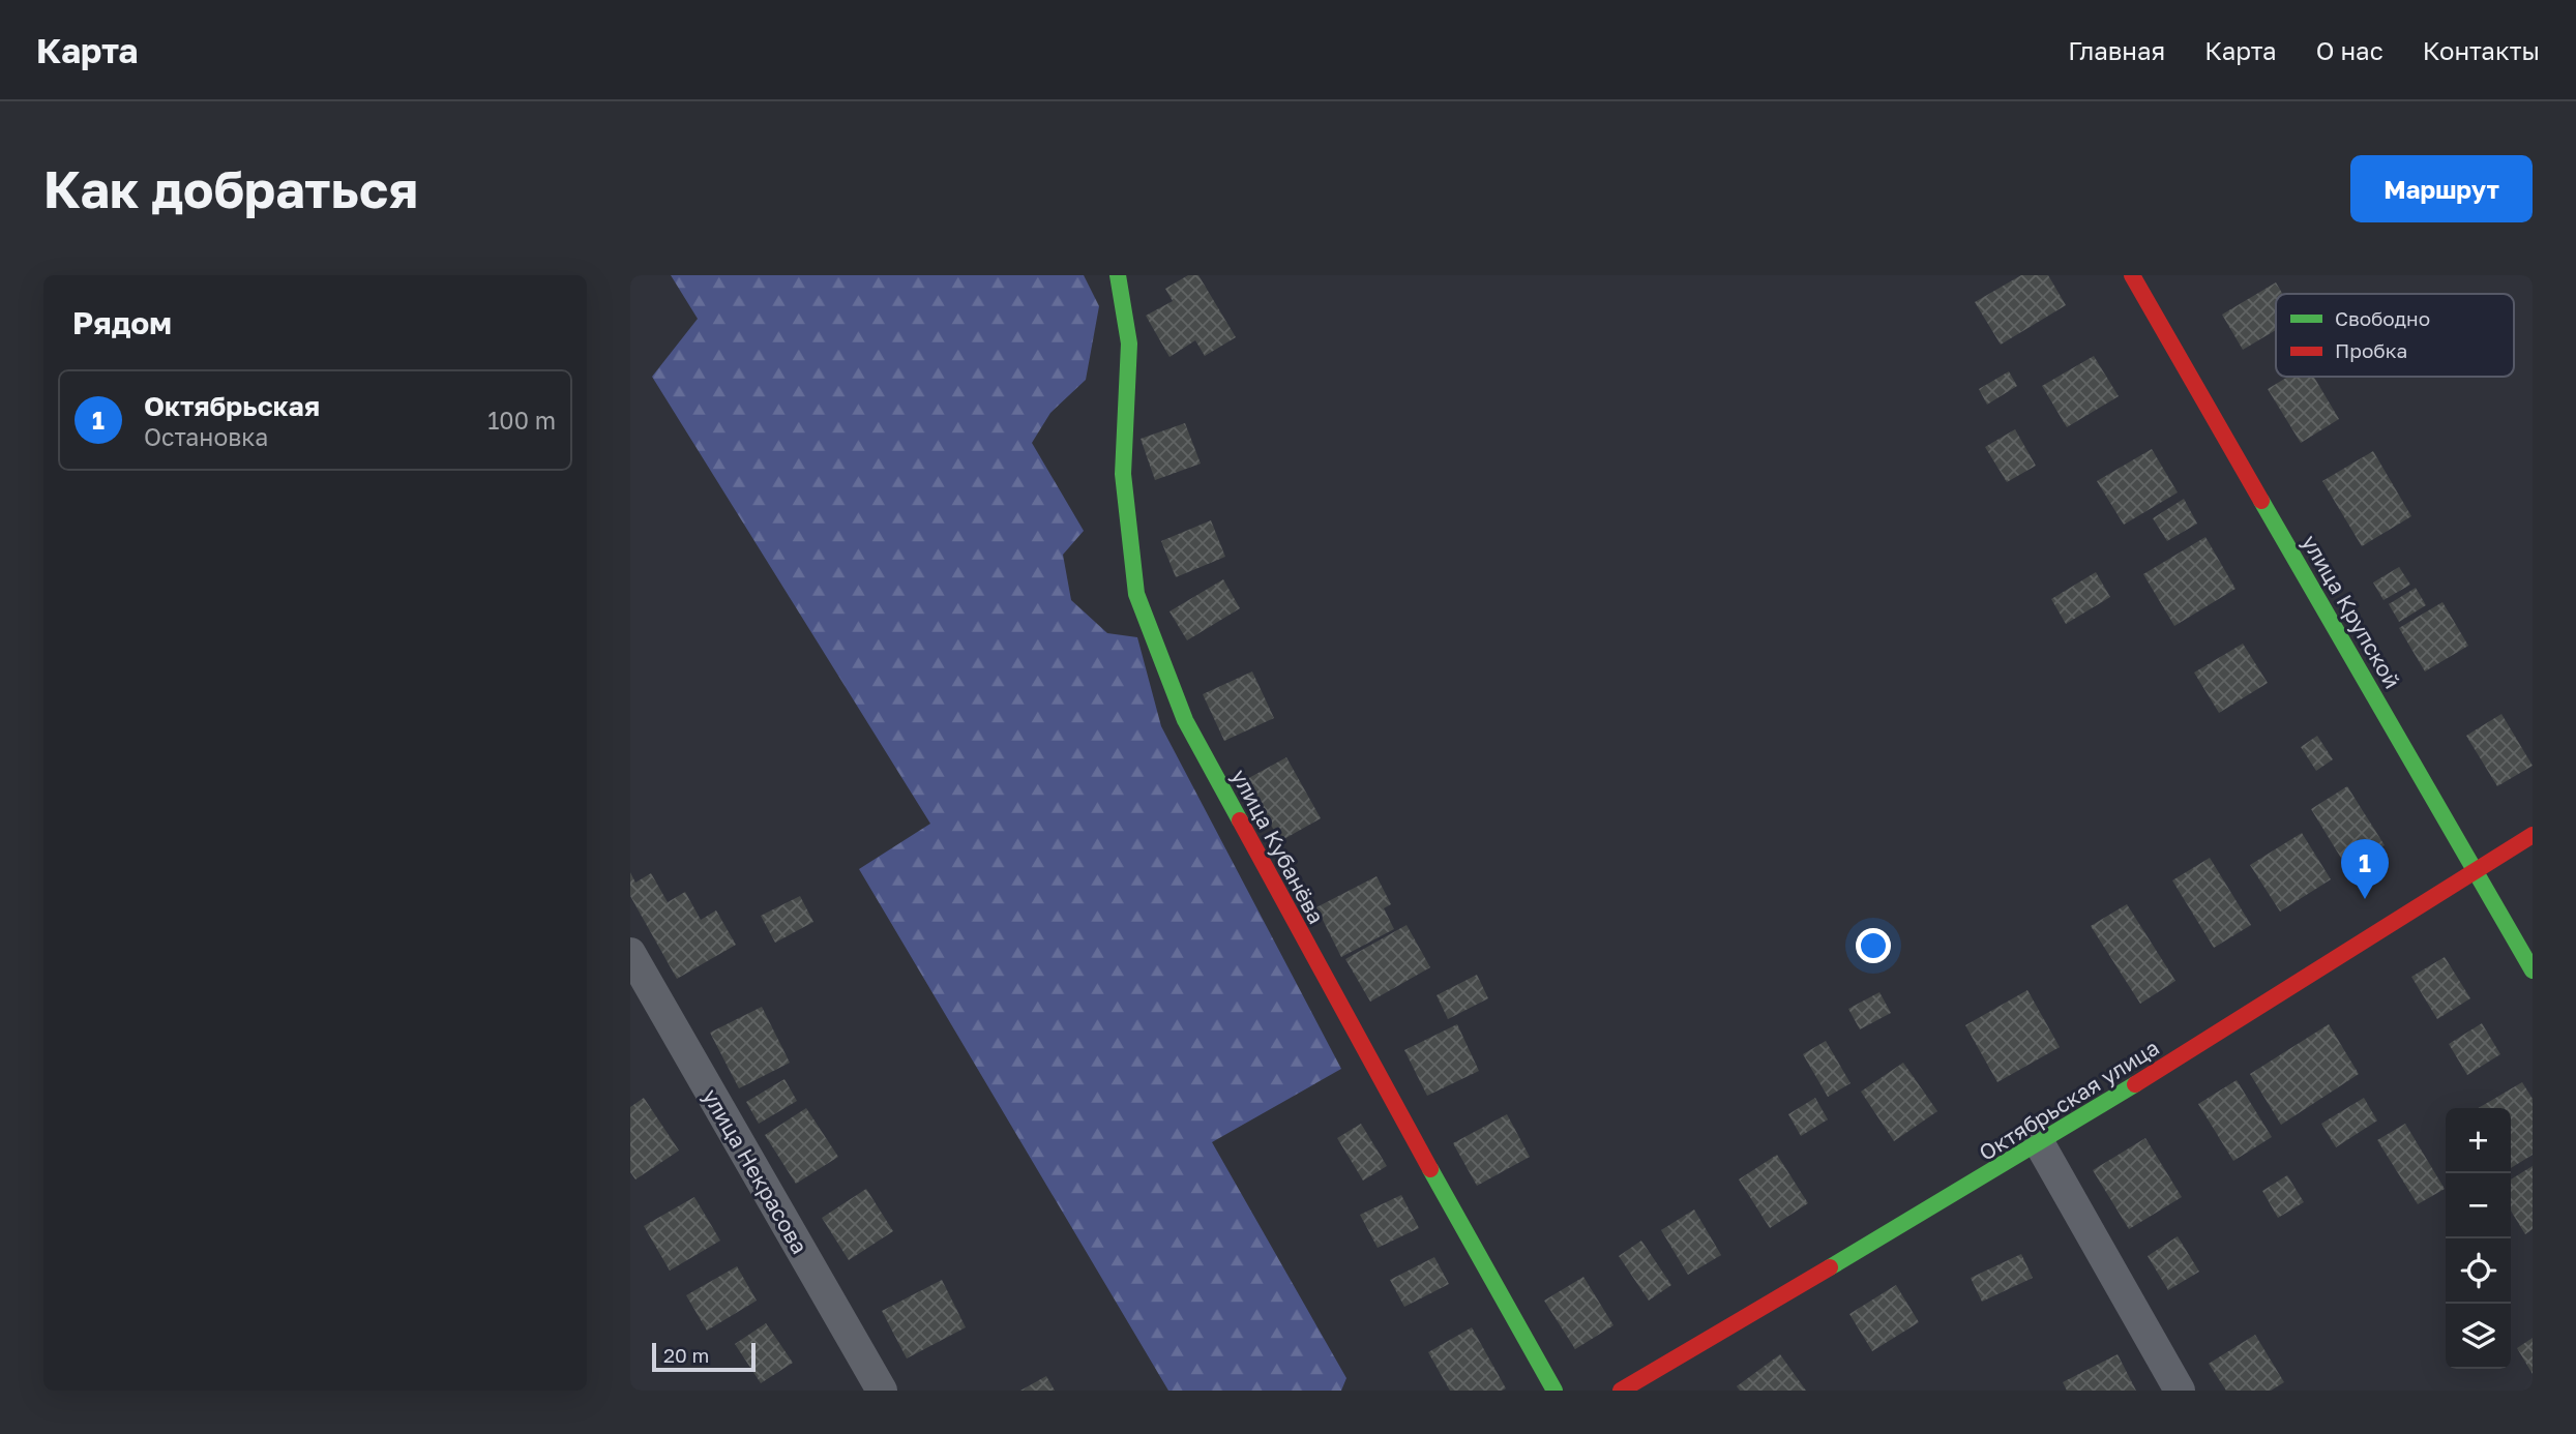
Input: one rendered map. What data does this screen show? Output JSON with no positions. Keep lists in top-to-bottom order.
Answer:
{
  "streets": {
    "street": [
      "улица Крупской",
      "улица Кубанёва",
      "Октябрьская улица",
      "улица Некрасова"
    ]
  },
  "crossings": [
    ["улица Крупской", "Октябрьская улица"]
  ],
  "legend": ["Свободно", "Пробка"],
  "scale_bar": "20 m",
  "page": {
    "header": "Карта",
    "nav": [
      "Главная",
      "Карта",
      "О нас",
      "Контакты"
    ],
    "buttons": "Маршрут",
    "title": "Как добраться",
    "heading": "Рядом",
    "list": [
      {
        "mark": "1",
        "name": "Октябрьская",
        "note": "Остановка",
        "value": "100 m"
      }
    ],
    "pins": "1",
    "map_buttons": ["+", "−"],
    "scale": "20 m"
  }
}
